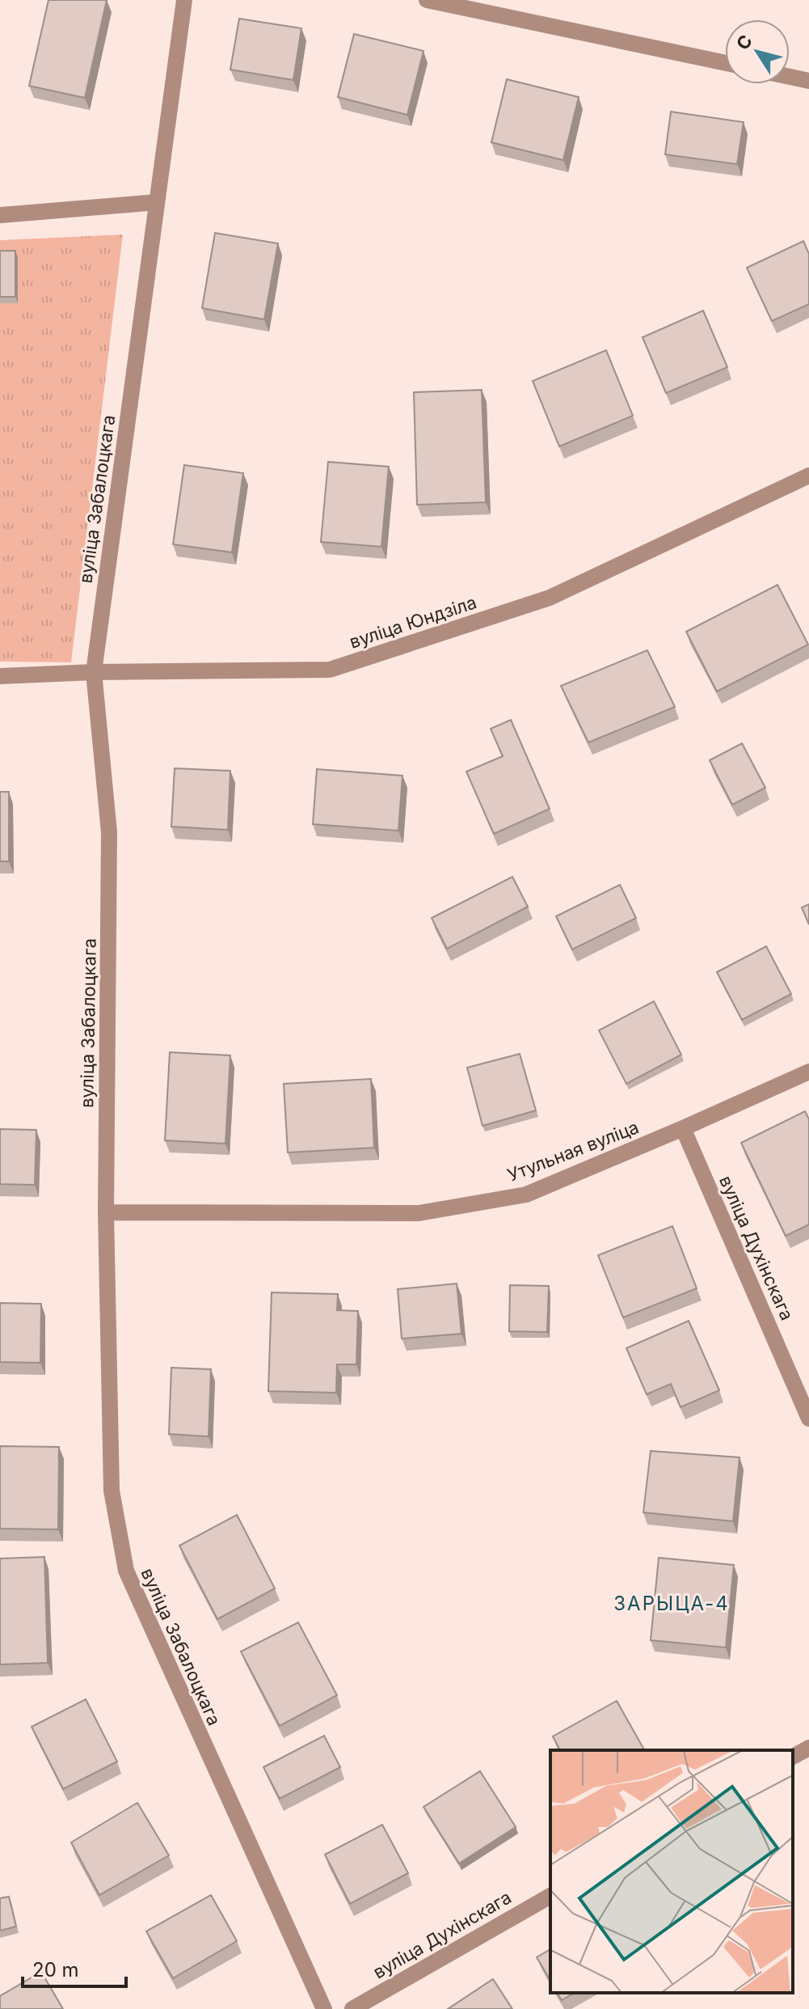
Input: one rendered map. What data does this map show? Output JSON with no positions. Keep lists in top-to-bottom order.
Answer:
{
  "streets": {
    "street": [
      "вуліца Забалоцкага",
      "вуліца Юндзіла",
      "Утульная вуліца",
      "вуліца Духінскага"
    ]
  },
  "crossings": [
    ["вуліца Забалоцкага", "вуліца Юндзіла"],
    ["вуліца Забалоцкага", "Утульная вуліца"],
    ["Утульная вуліца", "вуліца Духінскага"]
  ],
  "districts": ["ЗАРЫЦА-4"],
  "scale_bar": "20 m",
  "north": "top left"
}
